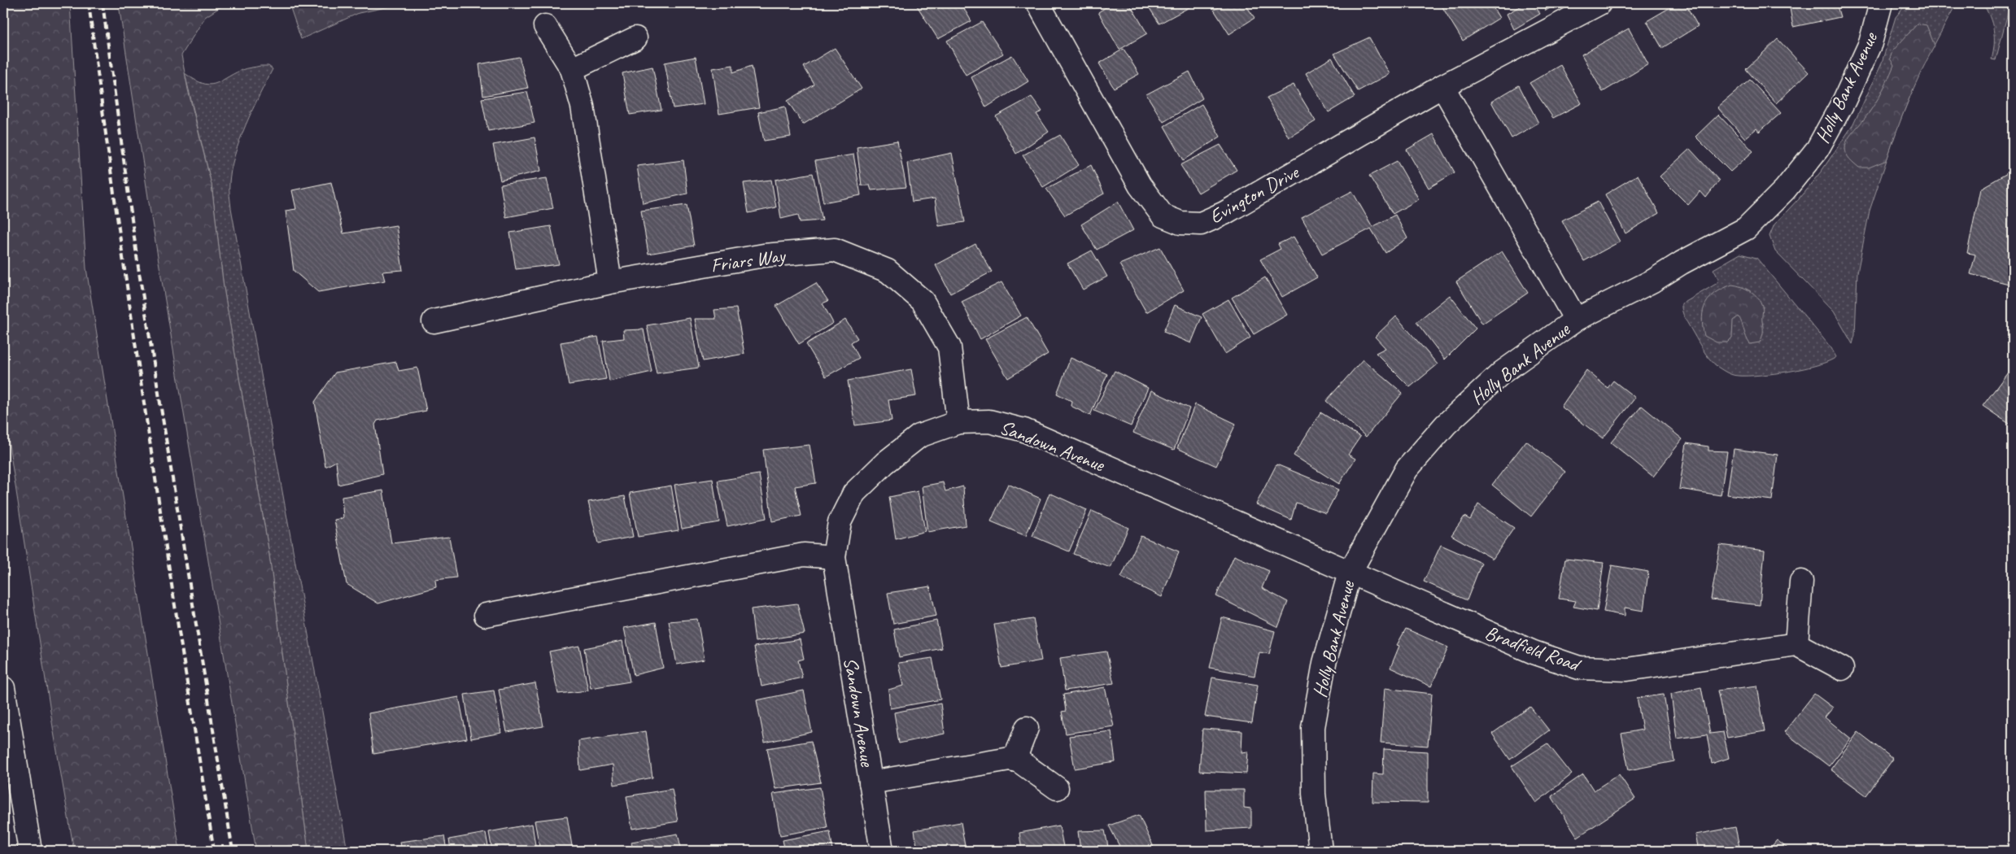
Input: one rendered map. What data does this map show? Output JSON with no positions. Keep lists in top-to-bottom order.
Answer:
{
  "streets": {
    "main road": [
      "Holly Bank Avenue",
      "Evington Drive",
      "Friars Way",
      "Sandown Avenue",
      "Bradfield Road"
    ]
  },
  "crossings": [
    ["Holly Bank Avenue", "Sandown Avenue"],
    ["Holly Bank Avenue", "Bradfield Road"],
    ["Friars Way", "Sandown Avenue"],
    ["Sandown Avenue", "Bradfield Road"]
  ]
}
